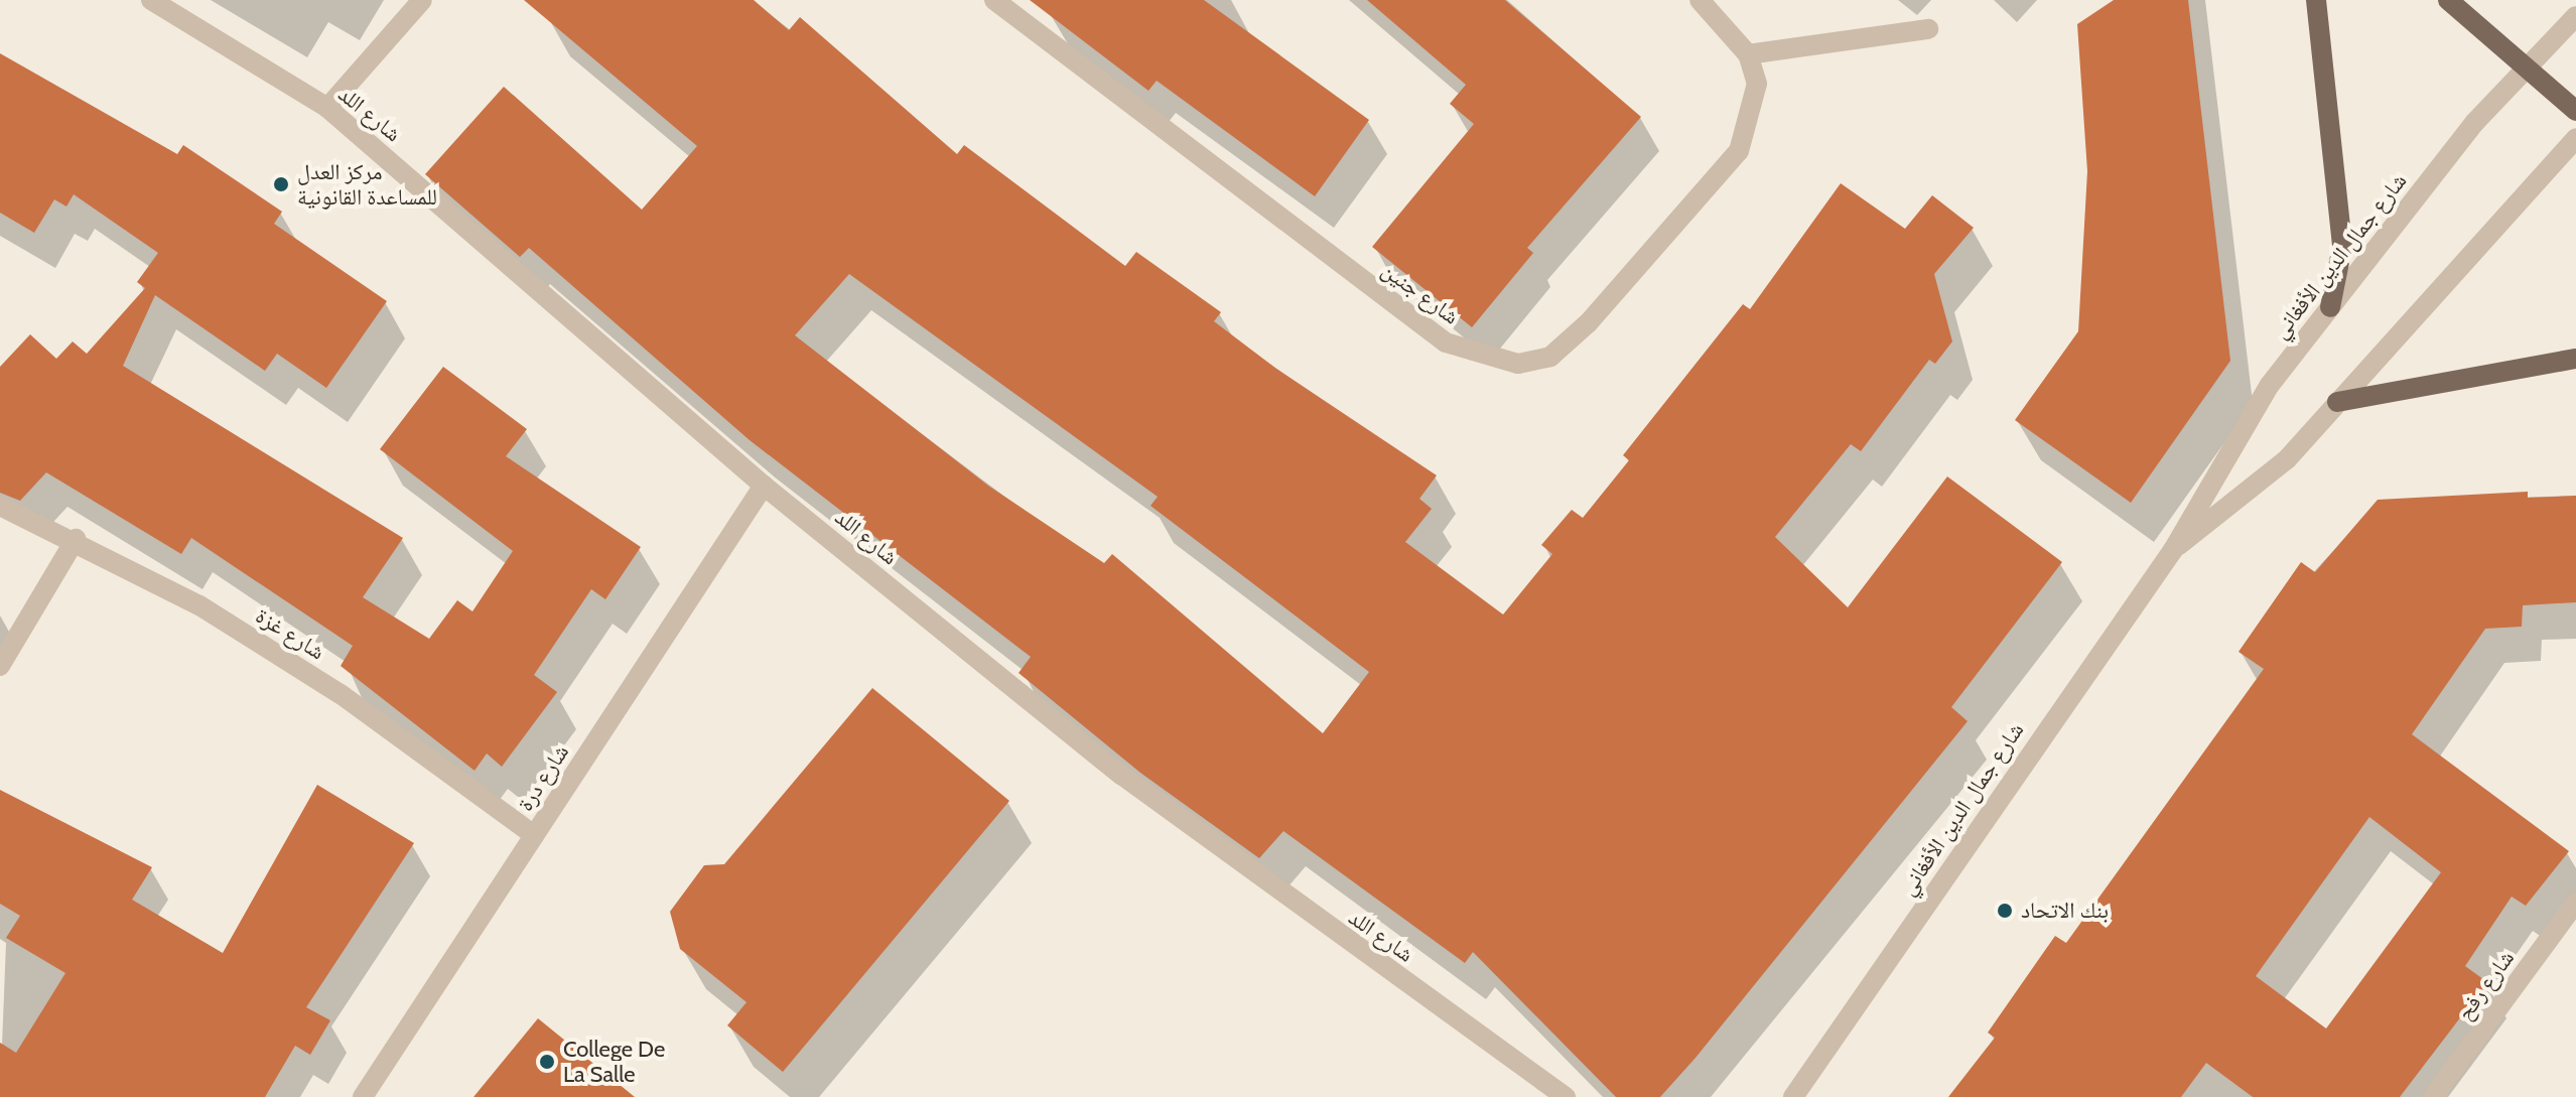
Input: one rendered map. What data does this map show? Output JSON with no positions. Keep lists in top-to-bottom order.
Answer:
{
  "streets": {
    "street": [
      "شارع اللد",
      "شارع جمال الدين الأفغاني",
      "شارع جنين",
      "شارع غزة",
      "شارع درة",
      "شارع رفح"
    ]
  },
  "crossings": [
    ["شارع اللد", "شارع درة"],
    ["شارع غزة", "شارع درة"]
  ],
  "places": ["مركز العدل للمساعدة القانونية", "بنك الاتحاد", "College De La Salle"]
}
